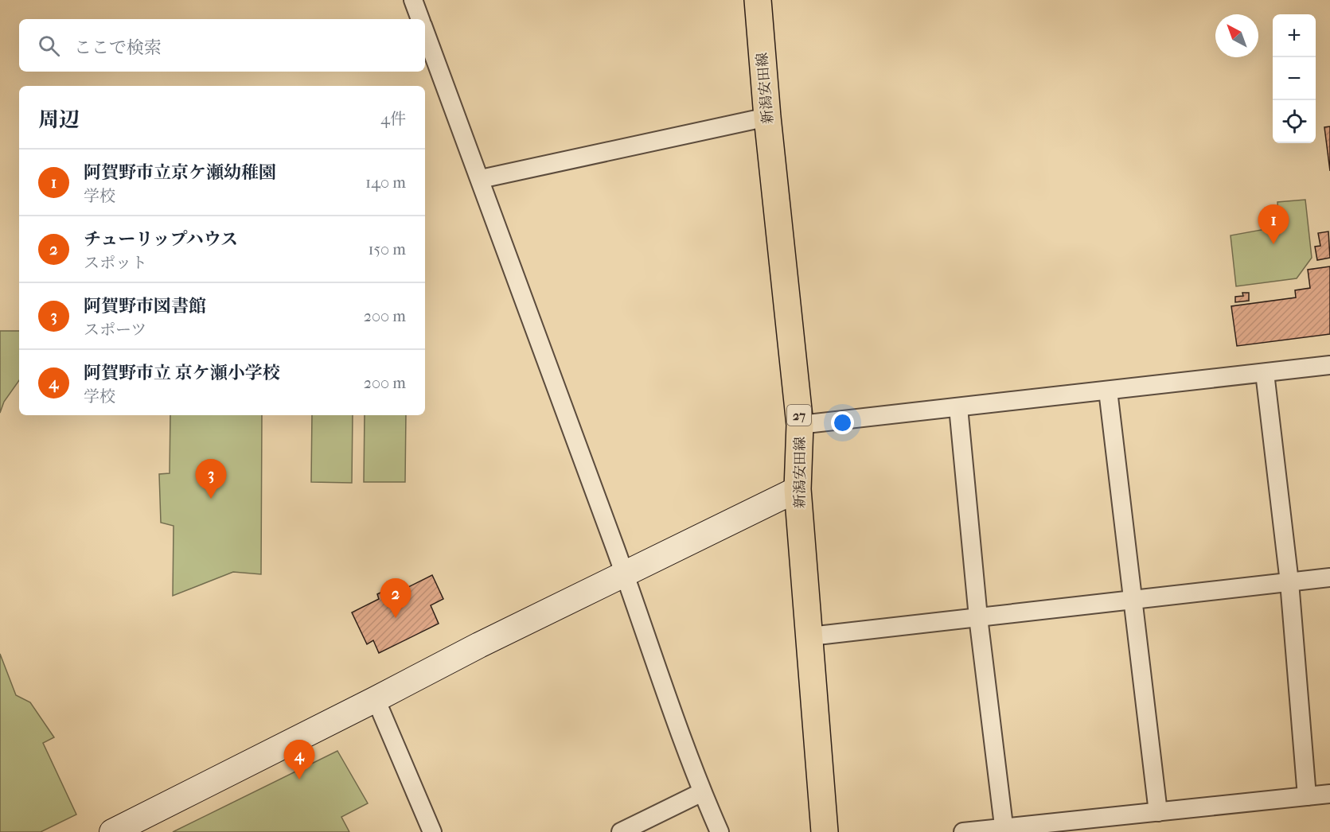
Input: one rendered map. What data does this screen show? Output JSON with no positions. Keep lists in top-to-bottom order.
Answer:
{
  "streets": {
    "main road": ["新潟安田線", "27"]
  },
  "north": "top left",
  "page": {
    "map_buttons": ["+", "−"],
    "search": "ここで検索",
    "heading": ["周辺", "4件"],
    "list": [
      {
        "mark": "1",
        "name": "阿賀野市立京ケ瀬幼稚園",
        "note": "学校",
        "value": "140 m"
      },
      {
        "mark": "2",
        "name": "チューリップハウス",
        "note": "スポット",
        "value": "150 m"
      },
      {
        "mark": "3",
        "name": "阿賀野市図書館",
        "note": "スポーツ",
        "value": "200 m"
      },
      {
        "mark": "4",
        "name": "阿賀野市立 京ケ瀬小学校",
        "note": "学校",
        "value": "200 m"
      }
    ],
    "pins": [
      "1",
      "3",
      "2",
      "4"
    ]
  }
}
